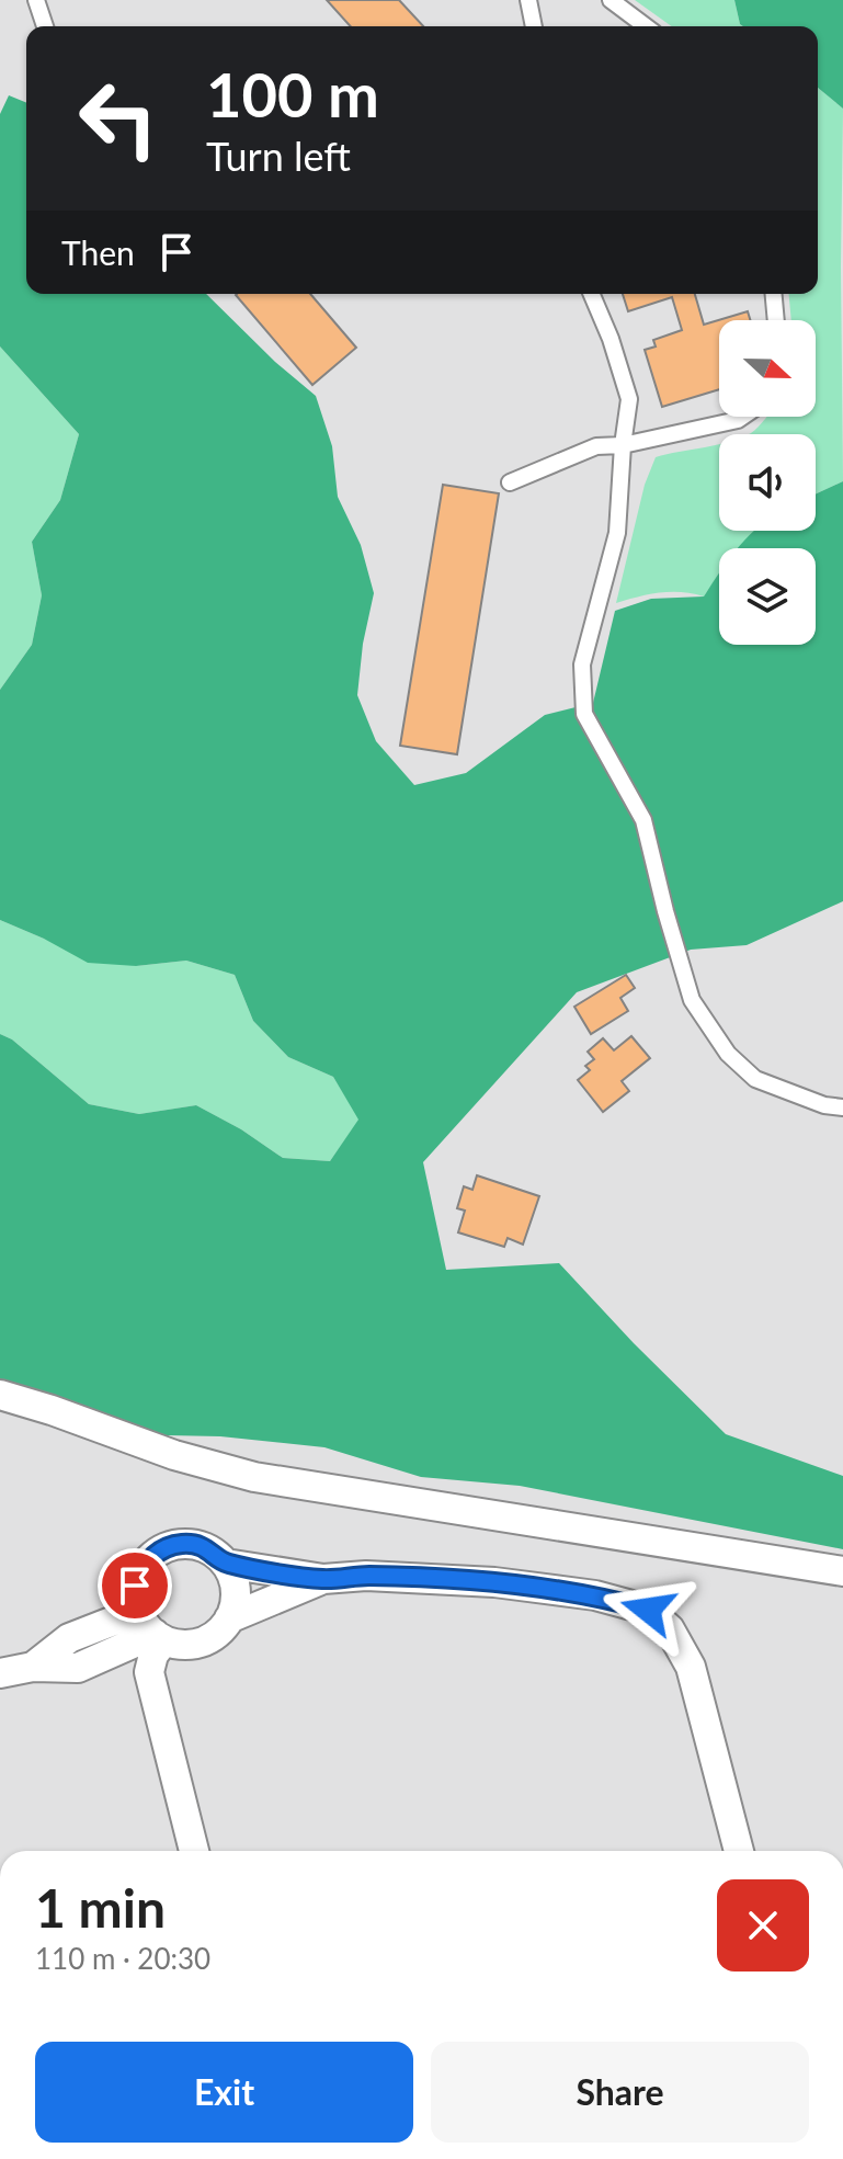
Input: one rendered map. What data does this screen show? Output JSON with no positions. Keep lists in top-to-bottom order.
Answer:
{
  "north": "right",
  "page": {
    "turn": ["100 m", "Turn left"],
    "then": "Then",
    "heading": ["1 min", "110 m · 20:30"],
    "buttons": ["Exit", "Share"]
  }
}
